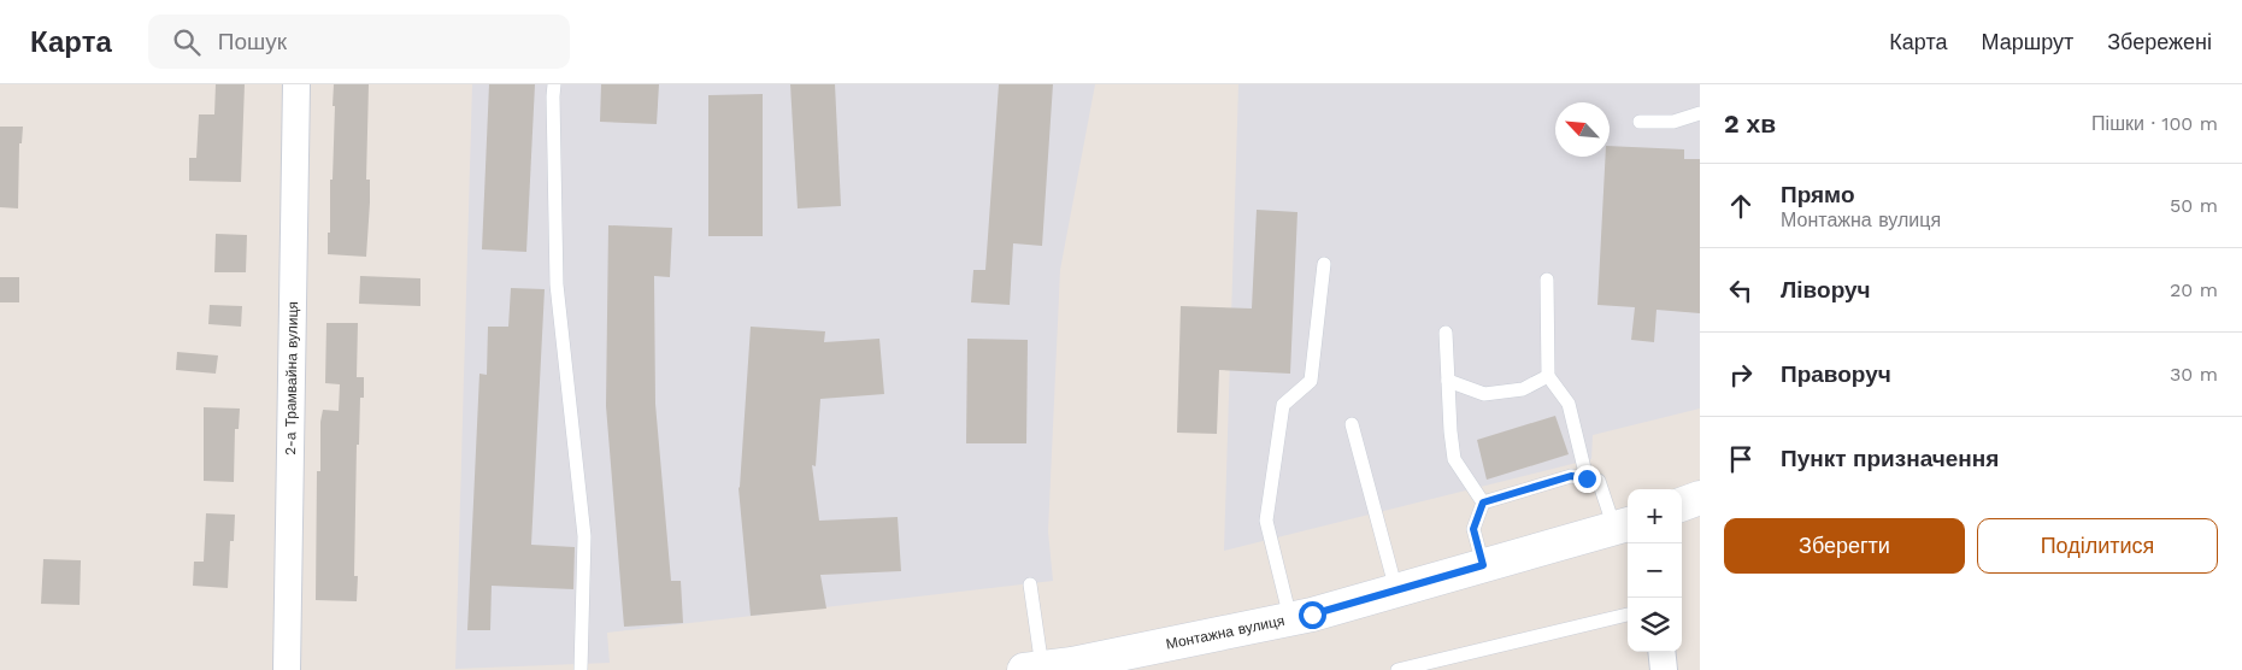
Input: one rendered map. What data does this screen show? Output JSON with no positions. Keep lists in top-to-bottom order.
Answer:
{
  "streets": {
    "street": ["2-а Трамвайна вулиця", "Монтажна вулиця"]
  },
  "north": "top left",
  "page": {
    "header": "Карта",
    "search": "Пошук",
    "nav": ["Карта", "Маршрут", "Збережені"],
    "heading": ["2 хв", "Пішки · 100 m"],
    "list": [
      ["Прямо", "Монтажна вулиця", "50 m"],
      ["Ліворуч", "20 m"],
      ["Праворуч", "30 m"],
      "Пункт призначення"
    ],
    "map_buttons": ["+", "−"],
    "buttons": ["Зберегти", "Поділитися"]
  }
}
